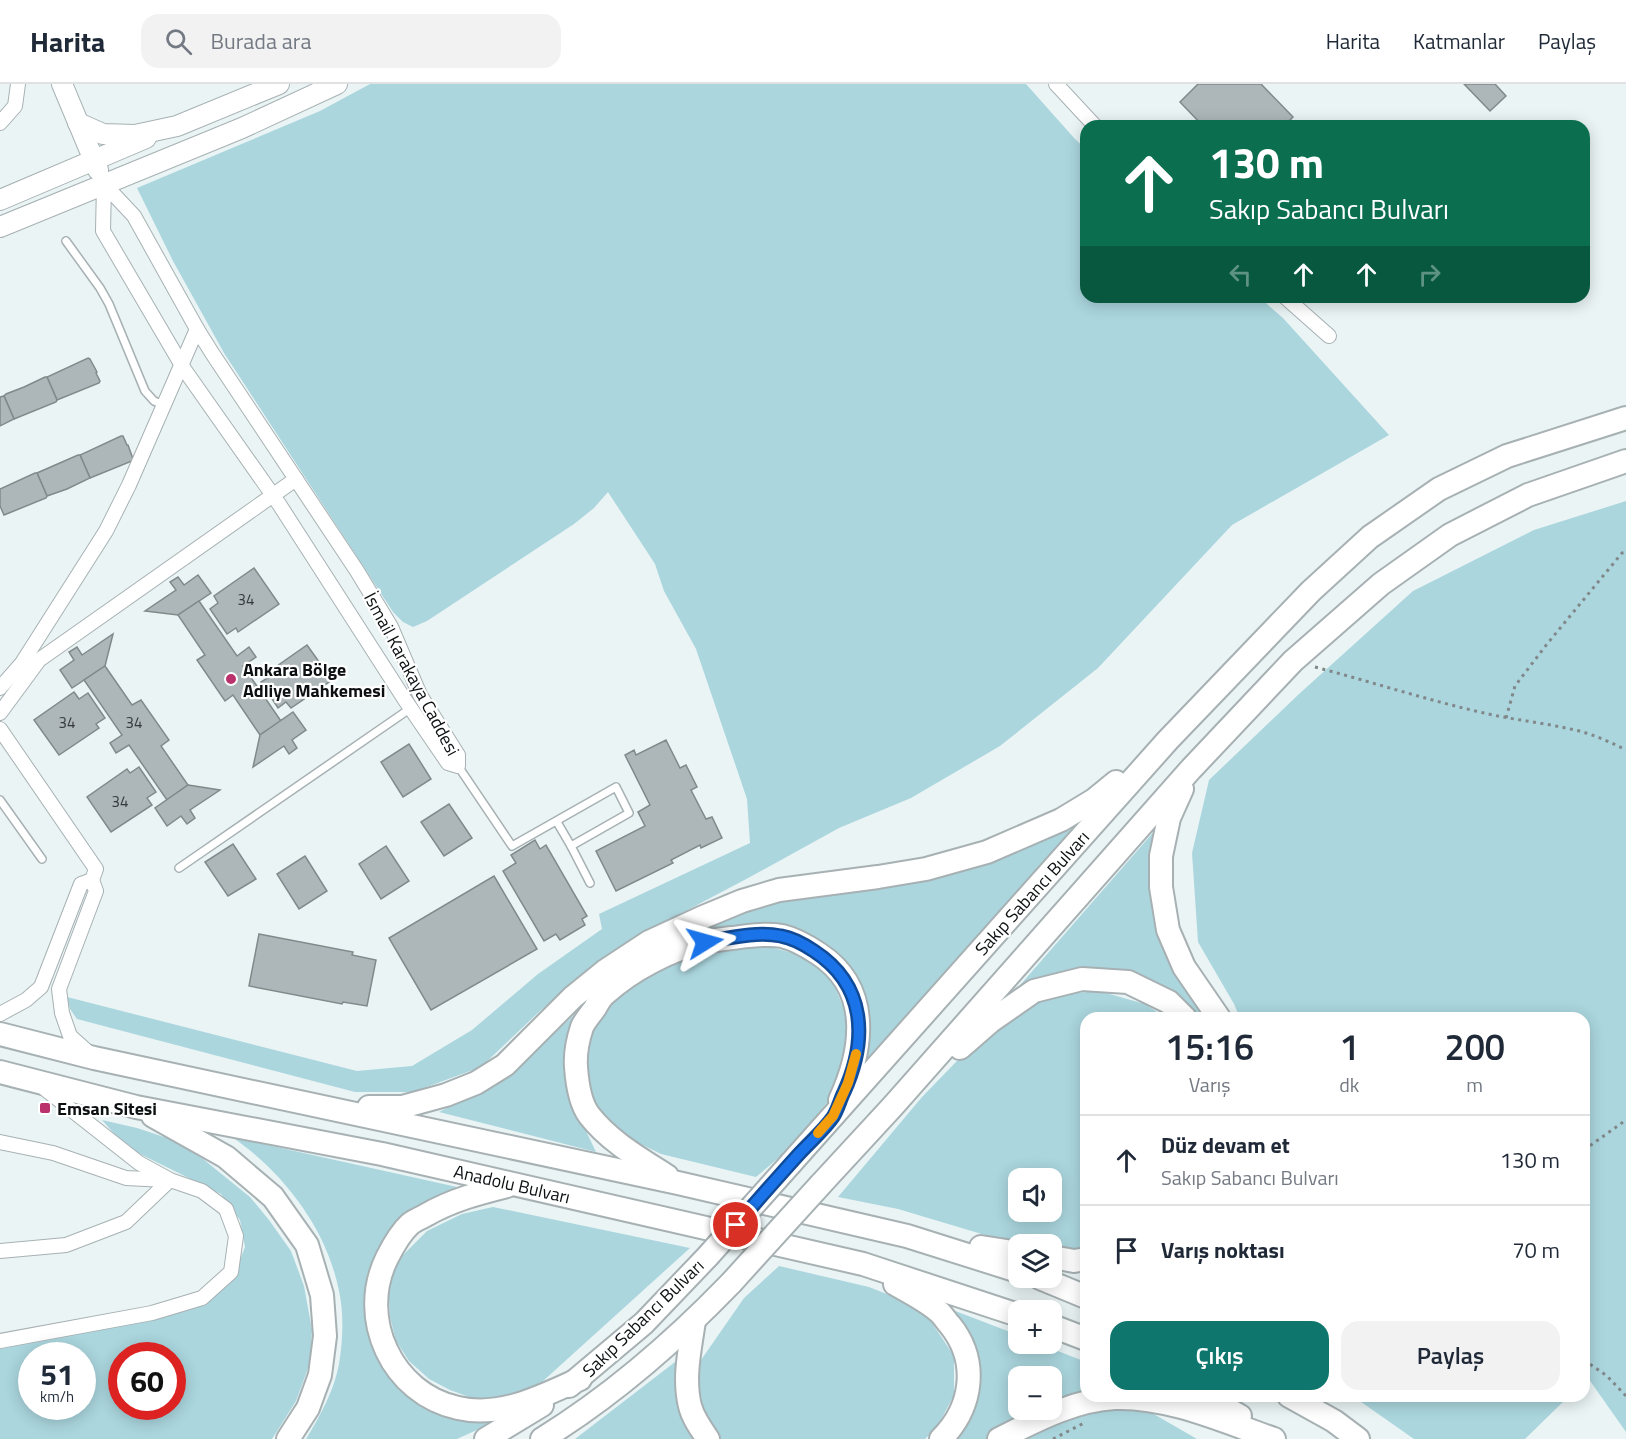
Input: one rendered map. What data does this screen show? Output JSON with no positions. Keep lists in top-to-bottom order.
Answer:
{
  "streets": {
    "main road": ["Sakıp Sabancı Bulvarı", "Anadolu Bulvarı"],
    "street": ["İsmail Karakaya Caddesi"]
  },
  "places": {
    "other": ["Ankara Bölge Adliye Mahkemesi"],
    "transit": ["Emsan Sitesi"]
  },
  "house_numbers": [
    "34",
    "34",
    "34",
    "34"
  ],
  "page": {
    "header": "Harita",
    "search": "Burada ara",
    "nav": ["Harita", "Katmanlar", "Paylaş"],
    "turn": ["130 m", "Sakıp Sabancı Bulvarı"],
    "eta": [
      "15:16",
      "Varış",
      "1",
      "dk",
      "200",
      "m"
    ],
    "list": [
      {
        "name": "Düz devam et",
        "note": "Sakıp Sabancı Bulvarı",
        "value": "130 m"
      },
      {
        "name": "Varış noktası",
        "value": "70 m"
      }
    ],
    "map_buttons": ["+", "−"],
    "buttons": ["Çıkış", "Paylaş"],
    "speed": "51 km/h",
    "limit": "60"
  }
}
